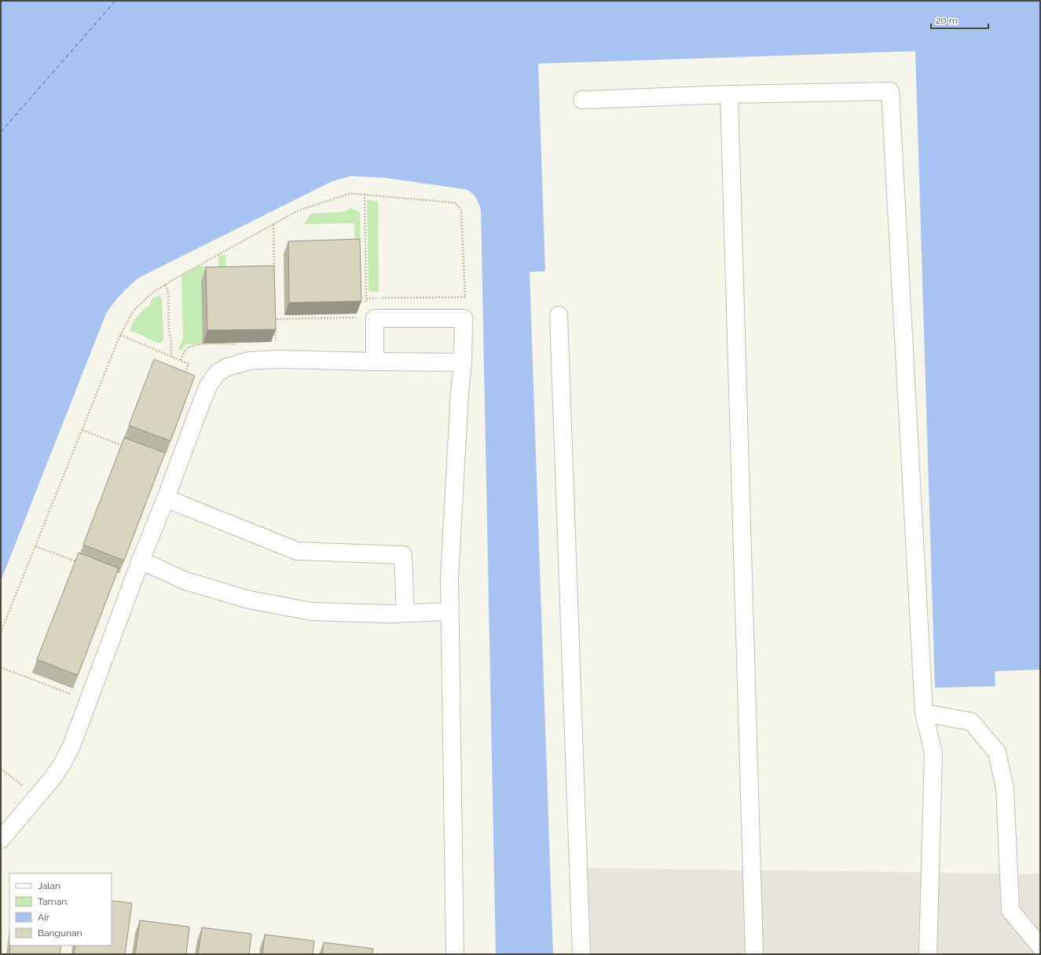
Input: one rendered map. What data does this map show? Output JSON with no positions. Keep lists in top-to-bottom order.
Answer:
{
  "legend": [
    "Jalan",
    "Taman",
    "Air",
    "Bangunan"
  ],
  "scale_bar": "20 m"
}
